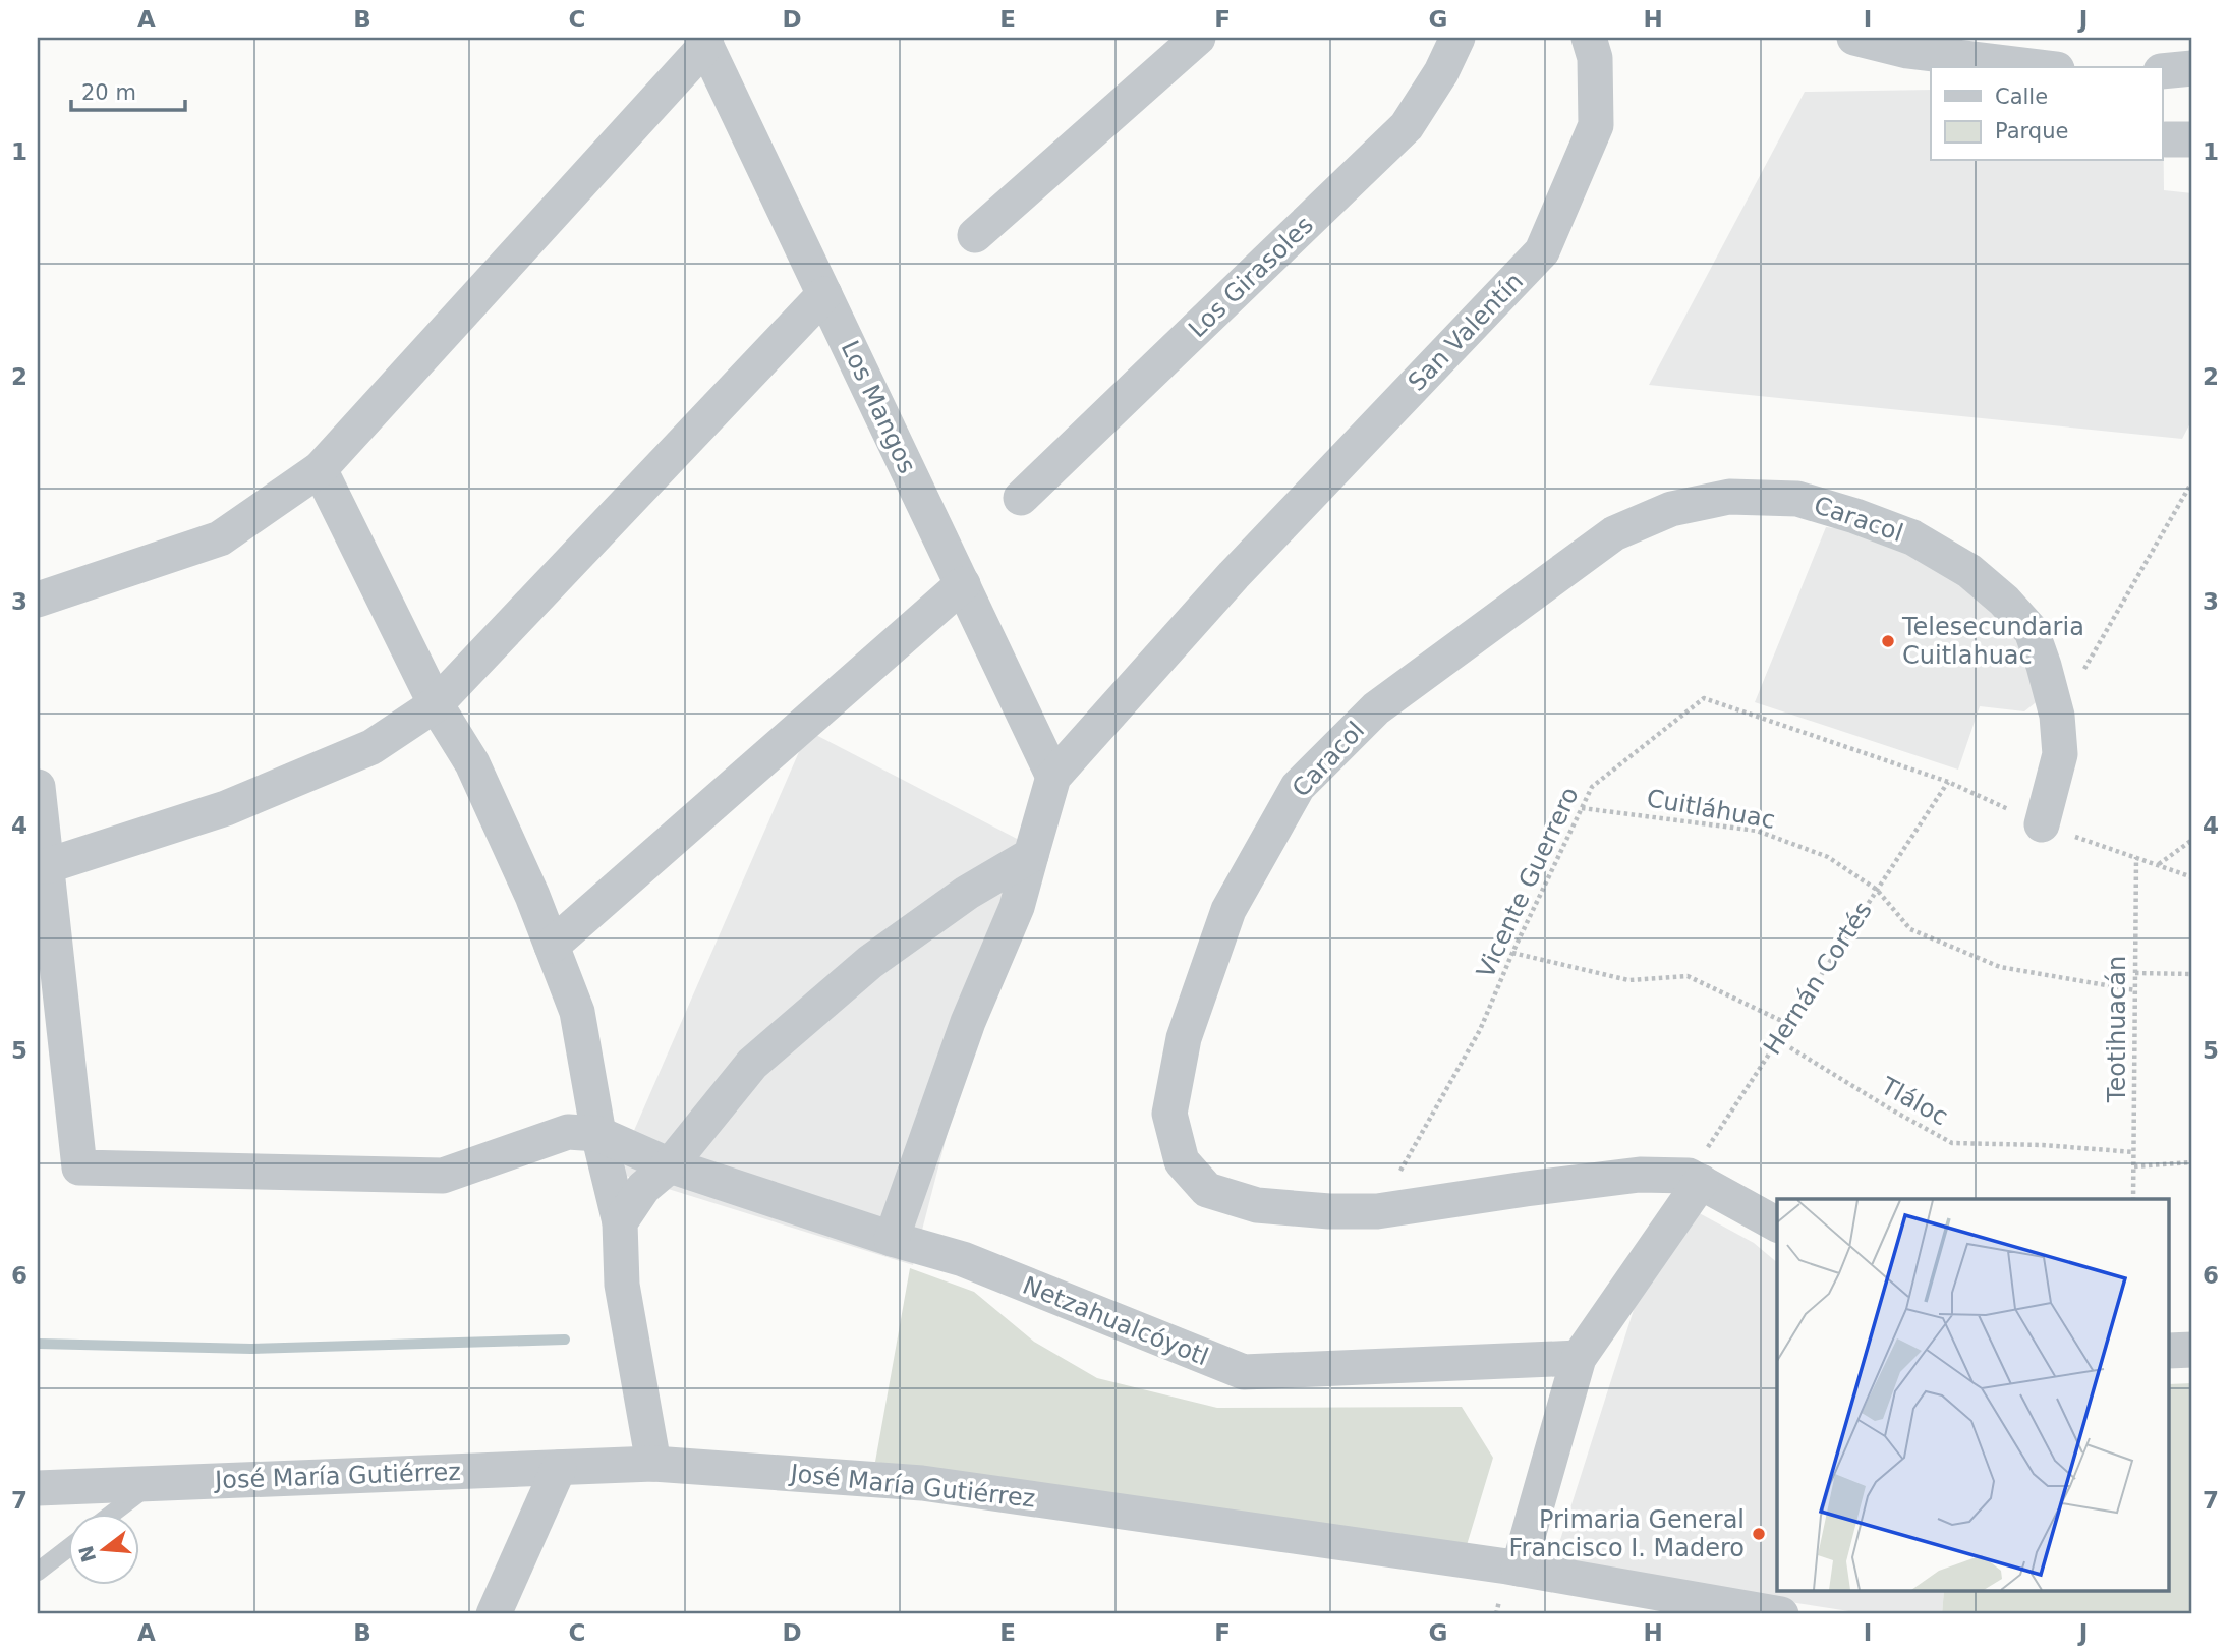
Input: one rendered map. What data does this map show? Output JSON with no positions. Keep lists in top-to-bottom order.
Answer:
{
  "streets": {
    "street": [
      "Los Girasoles",
      "San Valentín",
      "Los Mangos",
      "Caracol",
      "Netzahualcóyotl",
      "José María Gutiérrez"
    ],
    "path": [
      "Cuitláhuac",
      "Vicente Guerrero",
      "Hernán Cortés",
      "Teotihuacán",
      "Tláloc"
    ]
  },
  "crossings": [
    ["San Valentín", "Los Mangos"],
    ["Caracol", "Vicente Guerrero"],
    ["Caracol", "Hernán Cortés"],
    ["Cuitláhuac", "Vicente Guerrero"],
    ["Cuitláhuac", "Hernán Cortés"],
    ["Cuitláhuac", "Teotihuacán"],
    ["Vicente Guerrero", "Hernán Cortés"],
    ["Vicente Guerrero", "Teotihuacán"],
    ["Hernán Cortés", "Tláloc"],
    ["Teotihuacán", "Tláloc"]
  ],
  "places": ["Telesecundaria Cuitlahuac", "Primaria General Francisco I. Madero"],
  "legend": ["Calle", "Parque"],
  "scale_bar": "20 m",
  "north": "left",
  "grid": {
    "columns": [
      "A",
      "B",
      "C",
      "D",
      "E",
      "F",
      "G",
      "H",
      "I",
      "J"
    ],
    "rows": [
      "1",
      "2",
      "3",
      "4",
      "5",
      "6",
      "7"
    ]
  }
}
